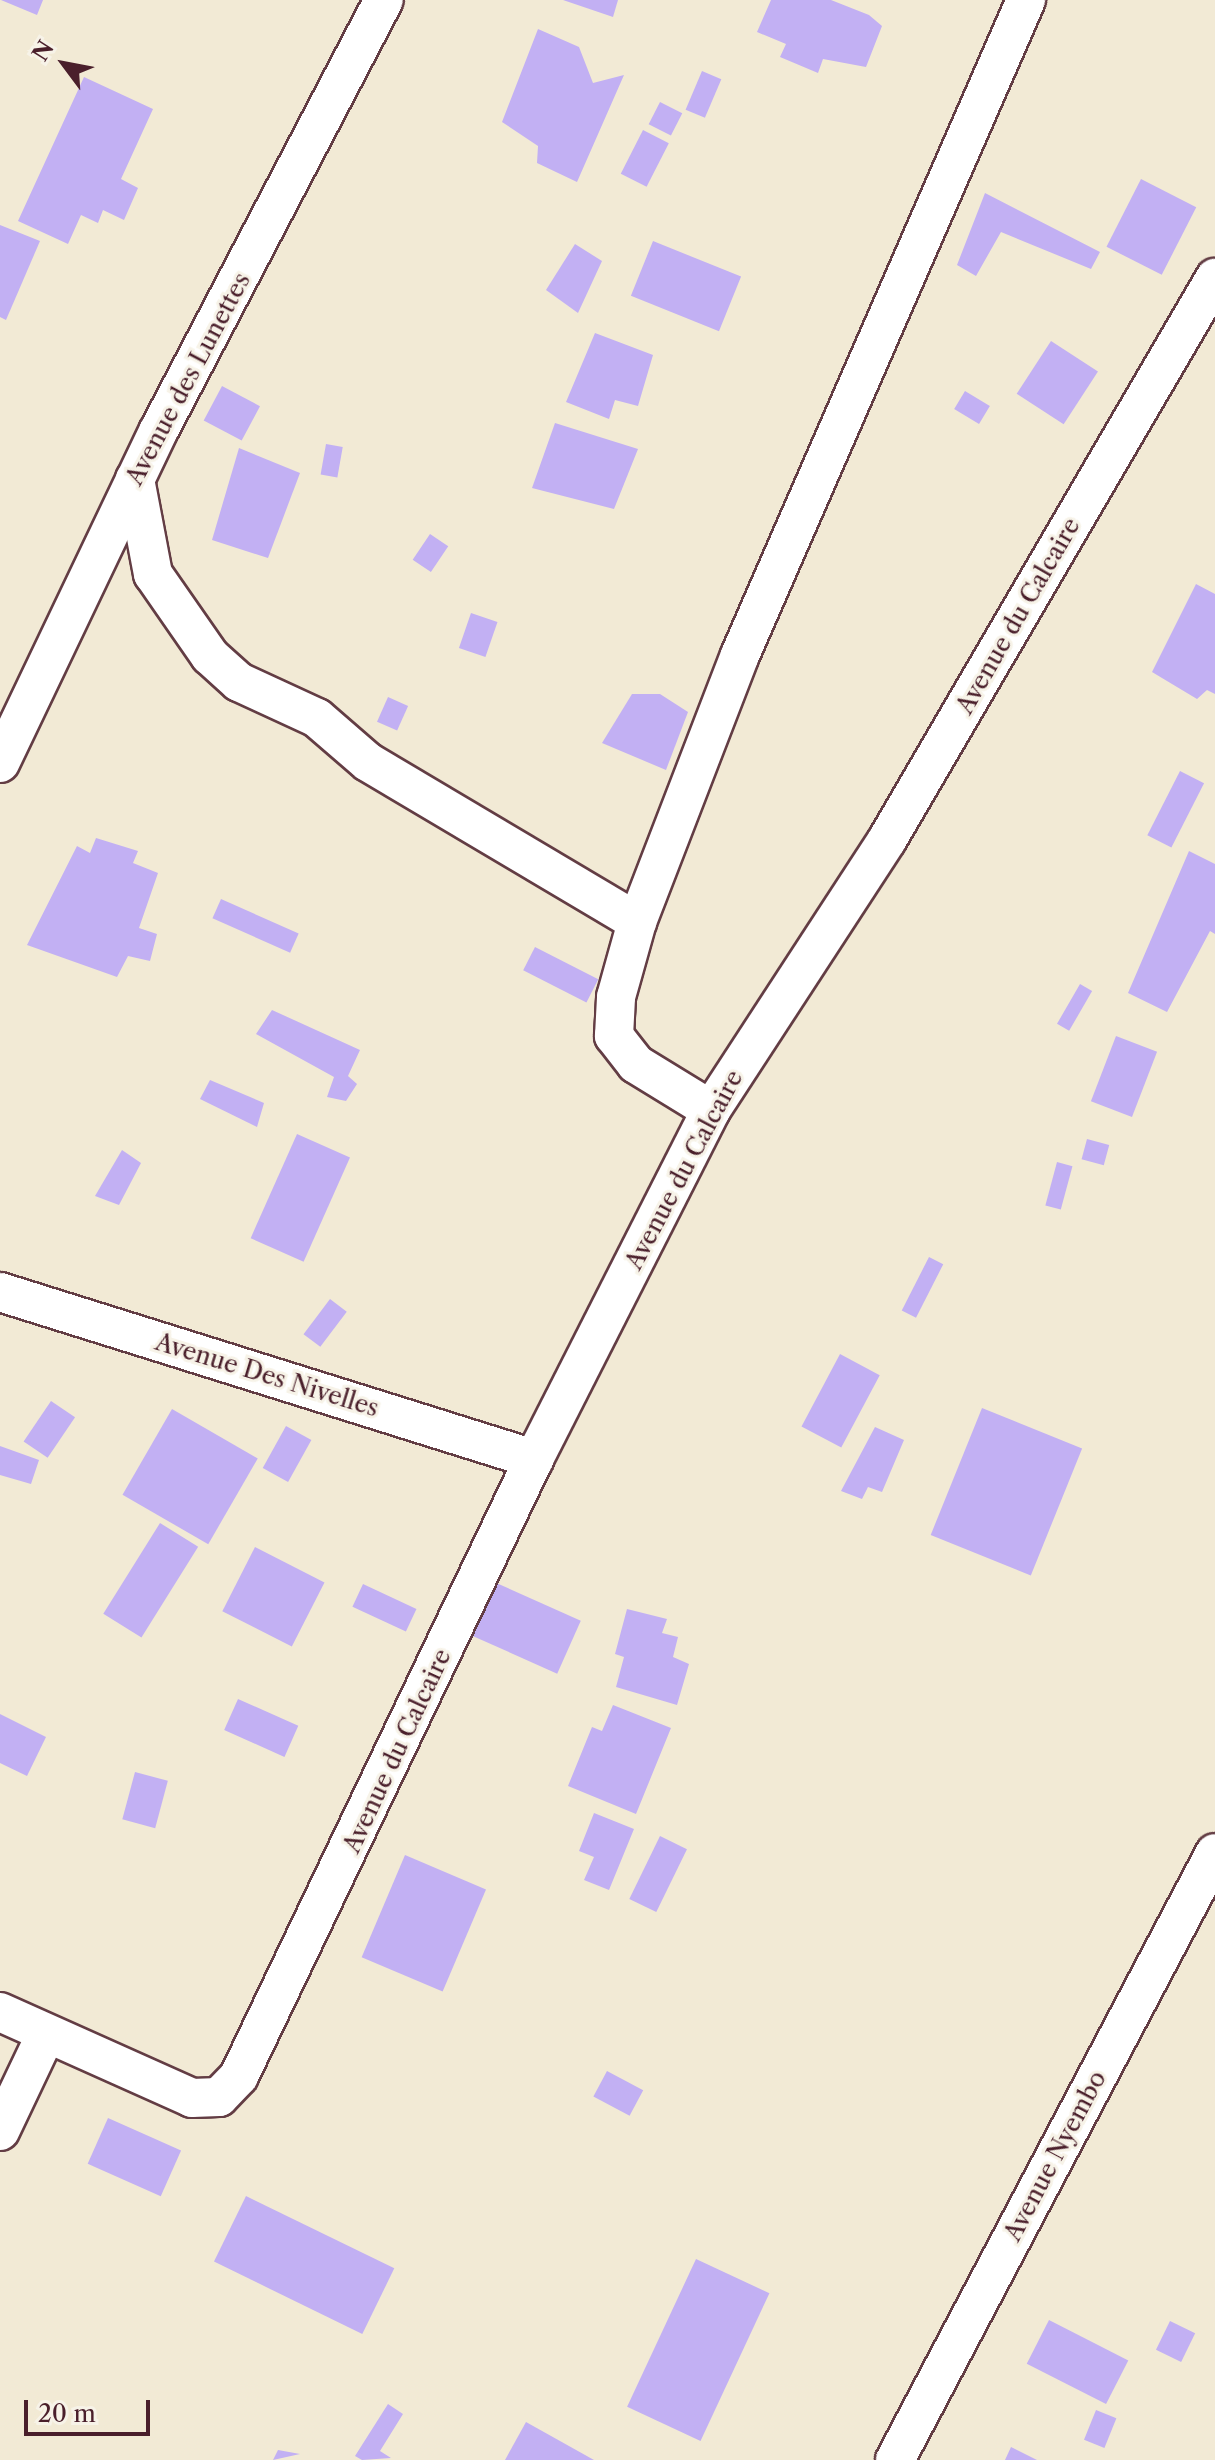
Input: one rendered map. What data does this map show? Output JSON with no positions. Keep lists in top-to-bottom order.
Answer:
{
  "streets": {
    "street": [
      "Avenue des Lunettes",
      "Avenue du Calcaire",
      "Avenue Des Nivelles",
      "Avenue Nyembo"
    ]
  },
  "crossings": [
    ["Avenue du Calcaire", "Avenue Des Nivelles"]
  ],
  "scale_bar": "20 m",
  "north": "top left"
}
